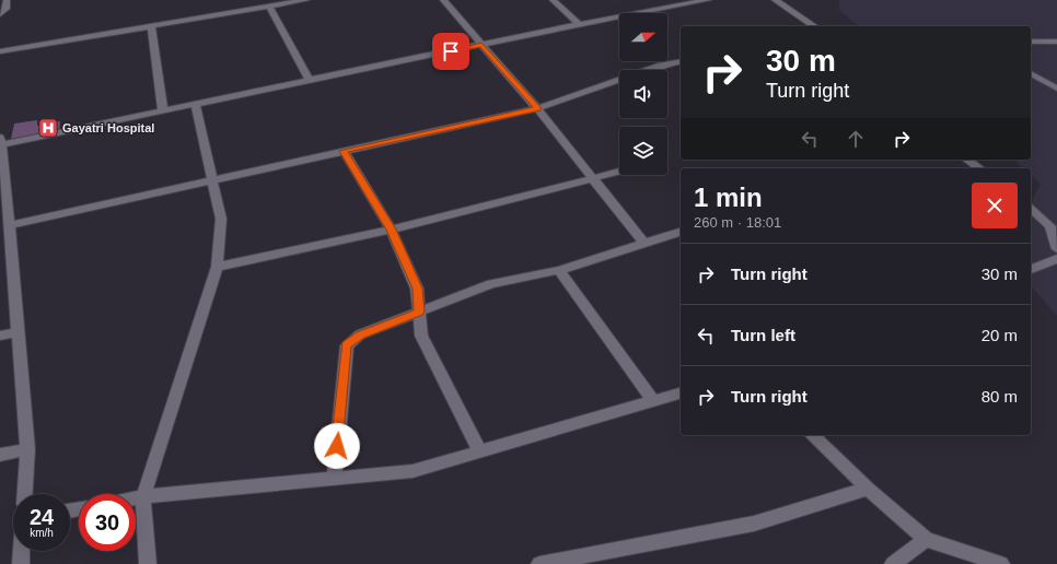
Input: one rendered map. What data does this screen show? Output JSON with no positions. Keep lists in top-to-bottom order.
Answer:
{
  "places": {
    "hospital": ["Gayatri Hospital"]
  },
  "north": "right",
  "page": {
    "turn": ["30 m", "Turn right"],
    "heading": ["1 min", "260 m · 18:01"],
    "list": [
      {
        "name": "Turn right",
        "value": "30 m"
      },
      {
        "name": "Turn left",
        "value": "20 m"
      },
      {
        "name": "Turn right",
        "value": "80 m"
      }
    ],
    "speed": "24 km/h",
    "limit": "30"
  }
}
